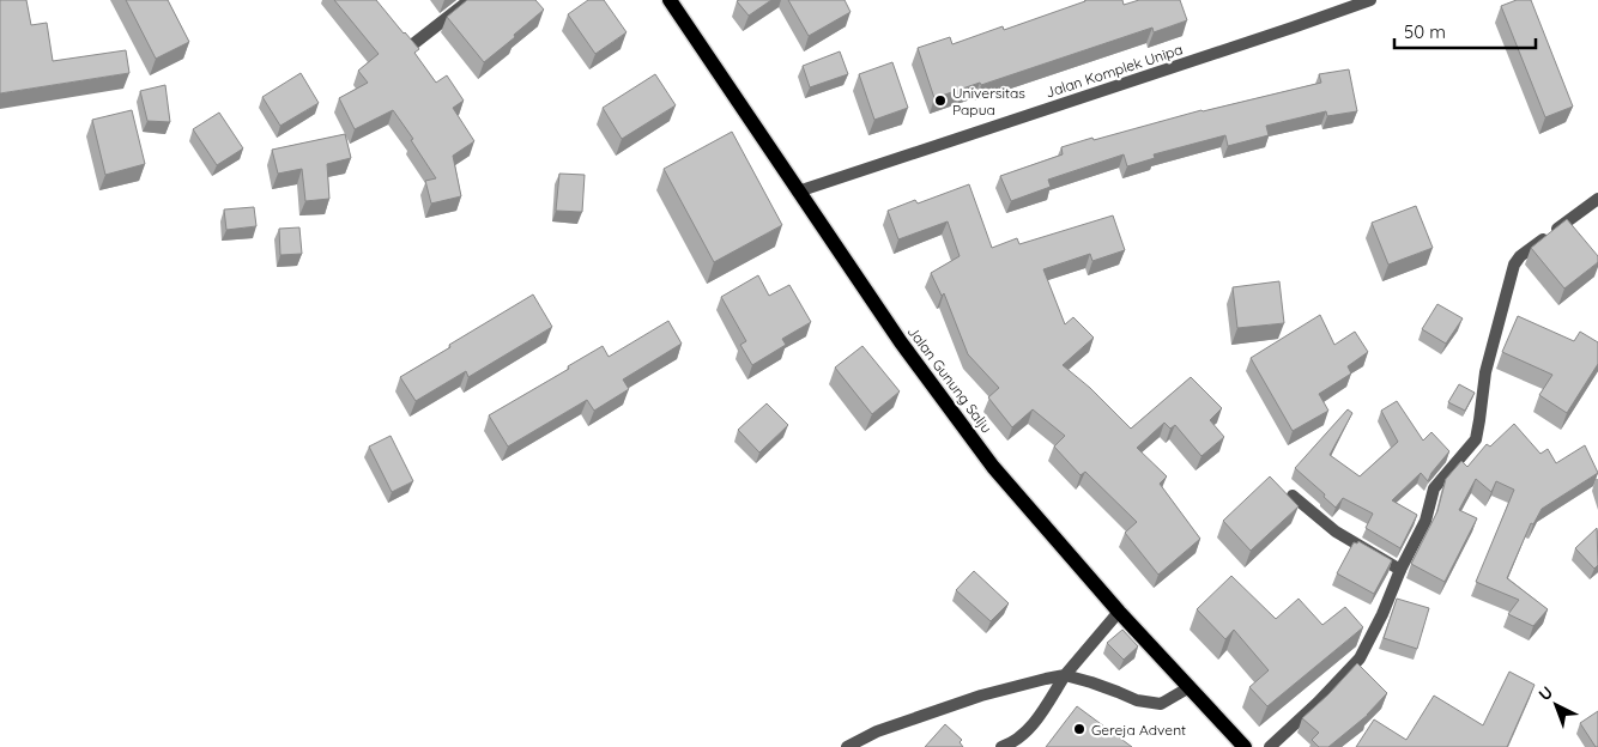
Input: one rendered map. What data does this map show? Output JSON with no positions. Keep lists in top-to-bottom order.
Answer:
{
  "streets": {
    "main road": ["Jalan Gunung Salju"],
    "street": ["Jalan Komplek Unipa"]
  },
  "crossings": [
    ["Jalan Komplek Unipa", "Jalan Gunung Salju"]
  ],
  "places": ["Universitas Papua", "Gereja Advent"],
  "scale_bar": "50 m",
  "north": "top left"
}
